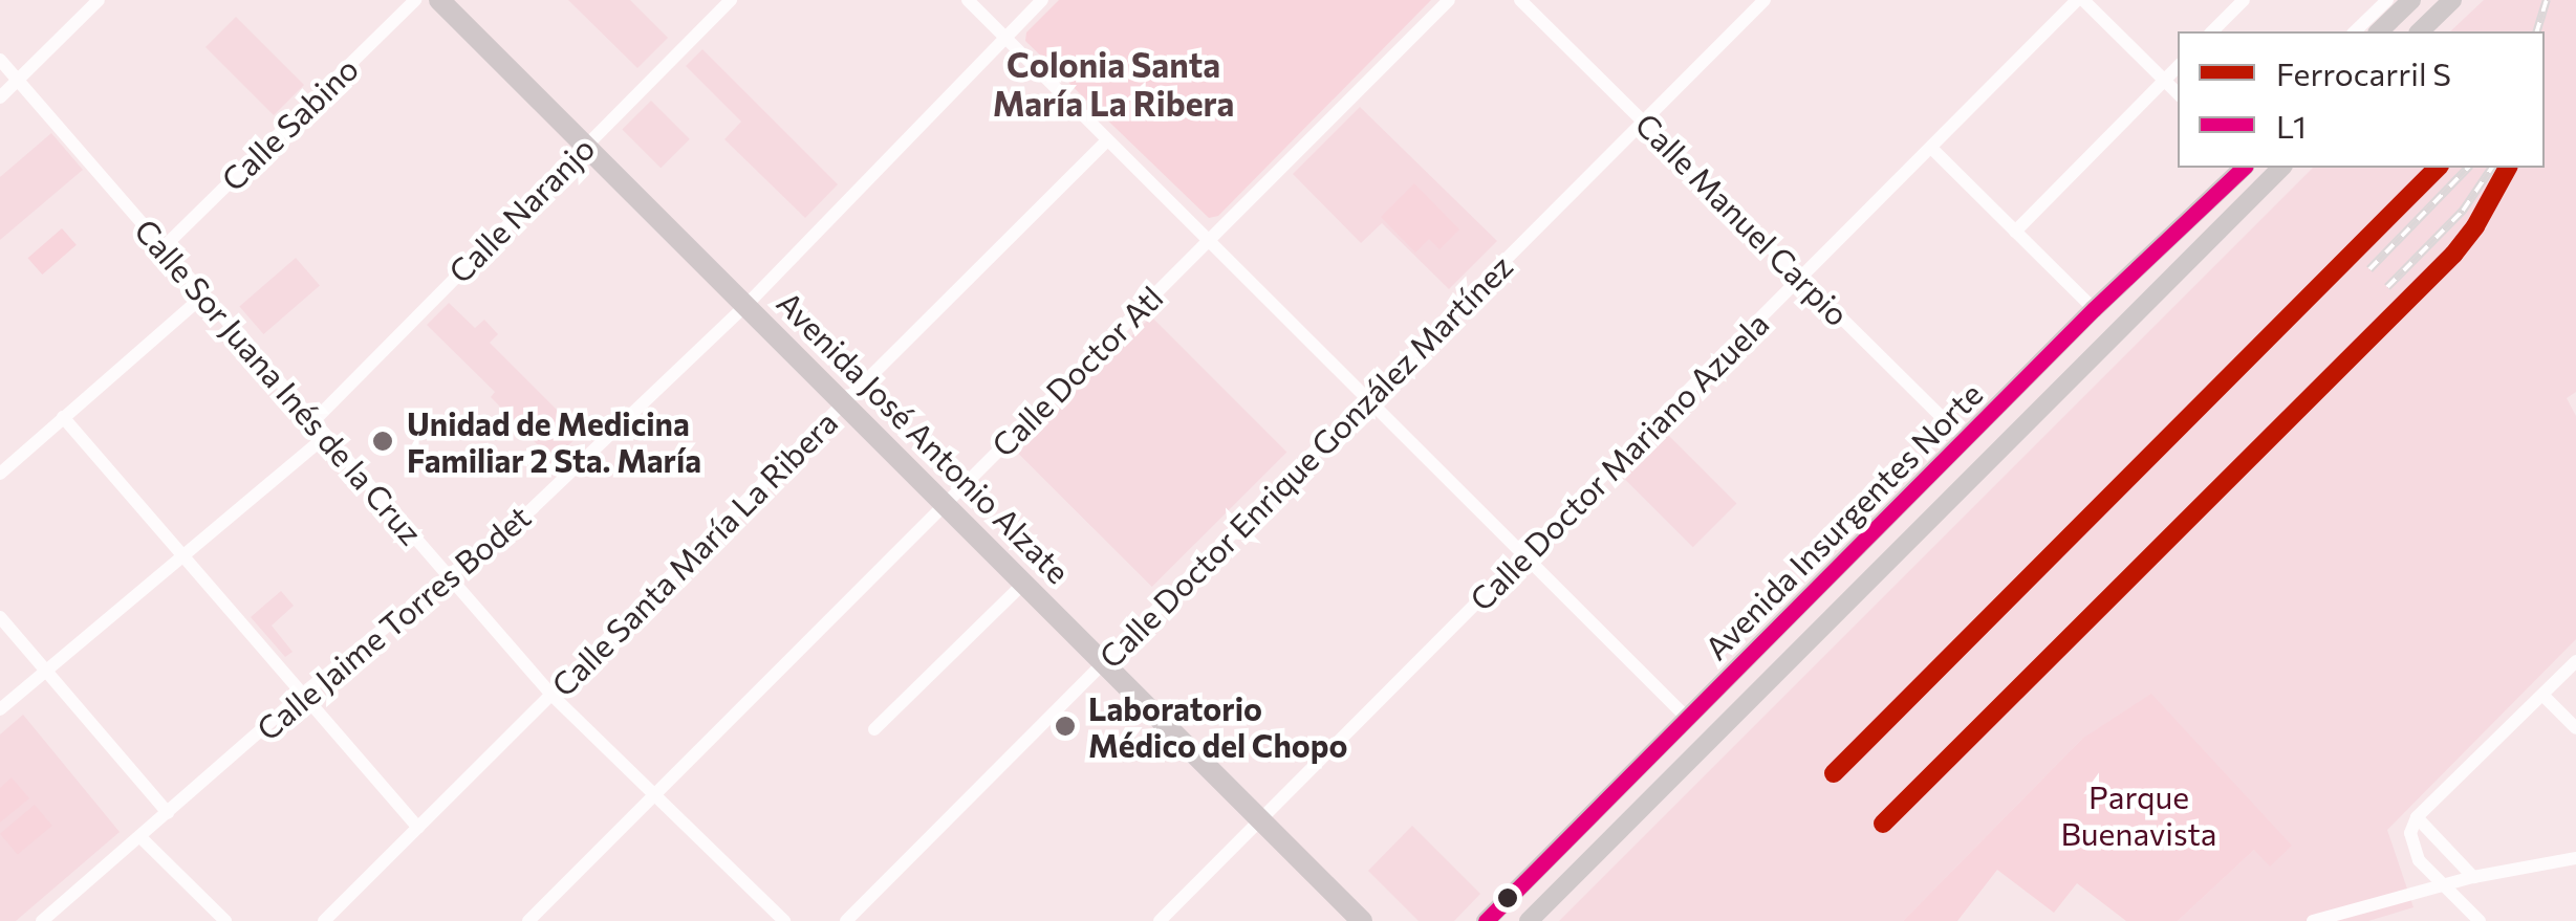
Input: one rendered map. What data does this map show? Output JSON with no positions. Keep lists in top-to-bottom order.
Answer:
{
  "streets": {
    "main road": ["Avenida José Antonio Alzate", "Avenida Insurgentes Norte"],
    "street": [
      "Calle Sabino",
      "Calle Naranjo",
      "Calle Manuel Carpio",
      "Calle Doctor Atl",
      "Calle Sor Juana Inés de la Cruz",
      "Calle Doctor Enrique González Martínez",
      "Calle Doctor Mariano Azuela",
      "Calle Santa María La Ribera",
      "Calle Jaime Torres Bodet"
    ]
  },
  "crossings": [
    ["Calle Sabino", "Calle Sor Juana Inés de la Cruz"],
    ["Calle Naranjo", "Calle Sor Juana Inés de la Cruz"],
    ["Calle Naranjo", "Avenida José Antonio Alzate"],
    ["Calle Manuel Carpio", "Calle Doctor Enrique González Martínez"],
    ["Calle Manuel Carpio", "Calle Doctor Mariano Azuela"],
    ["Calle Manuel Carpio", "Avenida Insurgentes Norte"],
    ["Calle Doctor Atl", "Calle Sor Juana Inés de la Cruz"],
    ["Calle Doctor Atl", "Avenida José Antonio Alzate"],
    ["Calle Sor Juana Inés de la Cruz", "Calle Santa María La Ribera"],
    ["Calle Sor Juana Inés de la Cruz", "Calle Jaime Torres Bodet"],
    ["Avenida José Antonio Alzate", "Calle Doctor Enrique González Martínez"],
    ["Avenida José Antonio Alzate", "Calle Doctor Mariano Azuela"],
    ["Avenida José Antonio Alzate", "Calle Santa María La Ribera"],
    ["Avenida José Antonio Alzate", "Calle Jaime Torres Bodet"]
  ],
  "districts": ["Colonia Santa María La Ribera"],
  "parks": ["Parque Buenavista"],
  "places": ["Unidad de Medicina Familiar 2 Sta. María", "Laboratorio Médico del Chopo"],
  "lines": ["rail line S", "transit line L1"],
  "legend": ["Ferrocarril S", "L1"]
}
